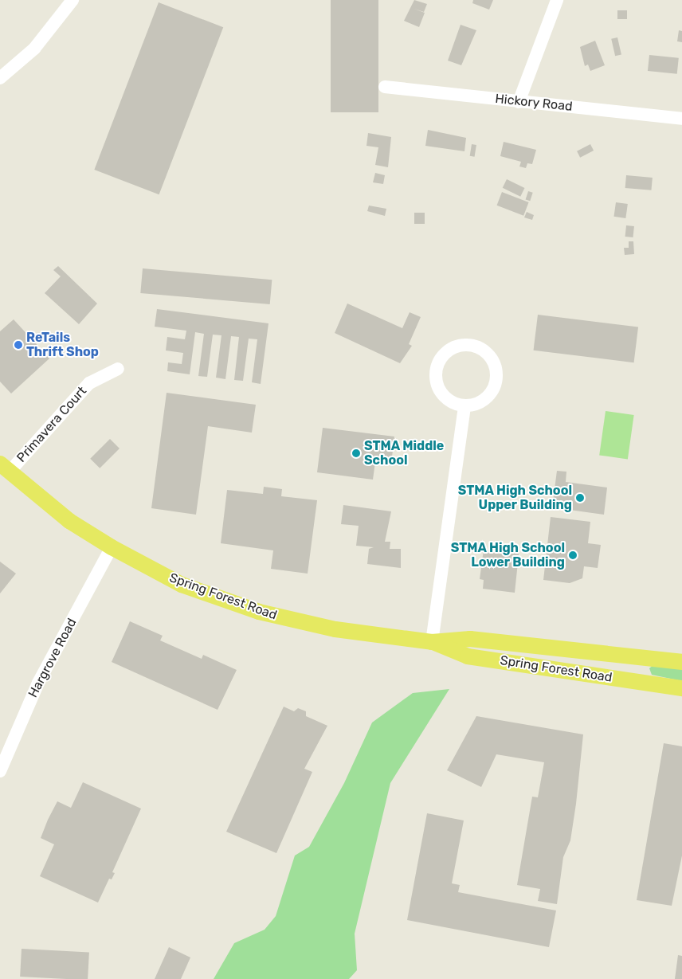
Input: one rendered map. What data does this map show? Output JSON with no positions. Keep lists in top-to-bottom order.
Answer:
{
  "streets": {
    "main road": ["Spring Forest Road"],
    "street": ["Hickory Road", "Primavera Court", "Hargrove Road"]
  },
  "crossings": [
    ["Primavera Court", "Spring Forest Road"],
    ["Spring Forest Road", "Hargrove Road"]
  ],
  "places": [
    "ReTails Thrift Shop",
    "STMA Middle School",
    "STMA High School Upper Building",
    "STMA High School Lower Building"
  ]
}
